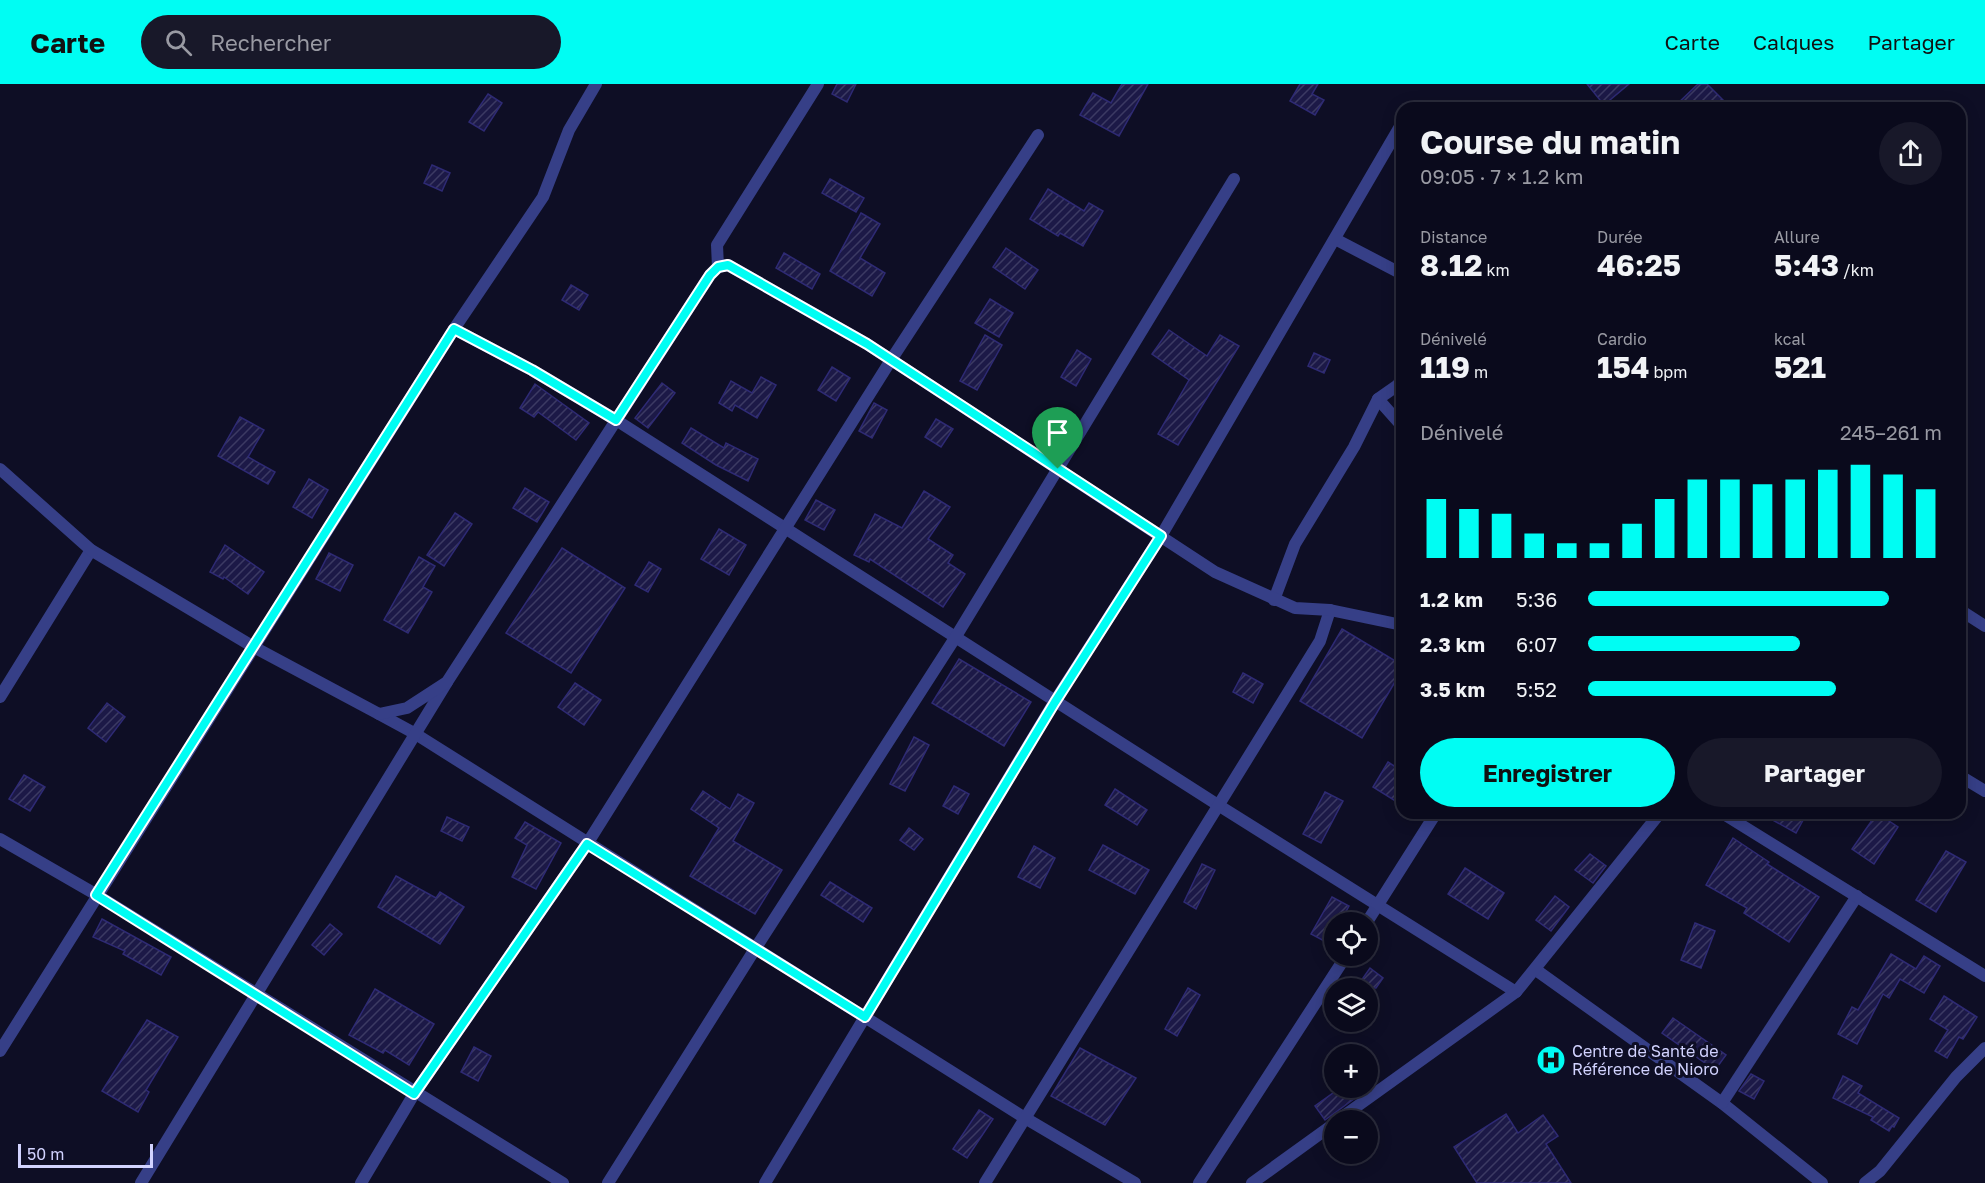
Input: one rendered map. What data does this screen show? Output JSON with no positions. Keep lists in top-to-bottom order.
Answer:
{
  "places": {
    "hospital": ["Centre de Santé de Référence de Nioro"]
  },
  "scale_bar": "50 m",
  "page": {
    "header": "Carte",
    "search": "Rechercher",
    "nav": ["Carte", "Calques", "Partager"],
    "heading": ["Course du matin", "09:05 · 7 × 1.2 km"],
    "stats": [
      ["Distance", "8.12 km"],
      ["Durée", "46:25"],
      ["Allure", "5:43 /km"],
      ["Dénivelé", "119 m"],
      ["Cardio", "154 bpm"],
      ["kcal", "521"]
    ],
    "chart": ["Dénivelé", "245–261 m"],
    "list": [
      {
        "name": "1.2 km",
        "note": "5:36"
      },
      {
        "name": "2.3 km",
        "note": "6:07"
      },
      {
        "name": "3.5 km",
        "note": "5:52"
      }
    ],
    "buttons": ["Enregistrer", "Partager"],
    "map_buttons": ["+", "−"],
    "scale": "50 m"
  }
}
